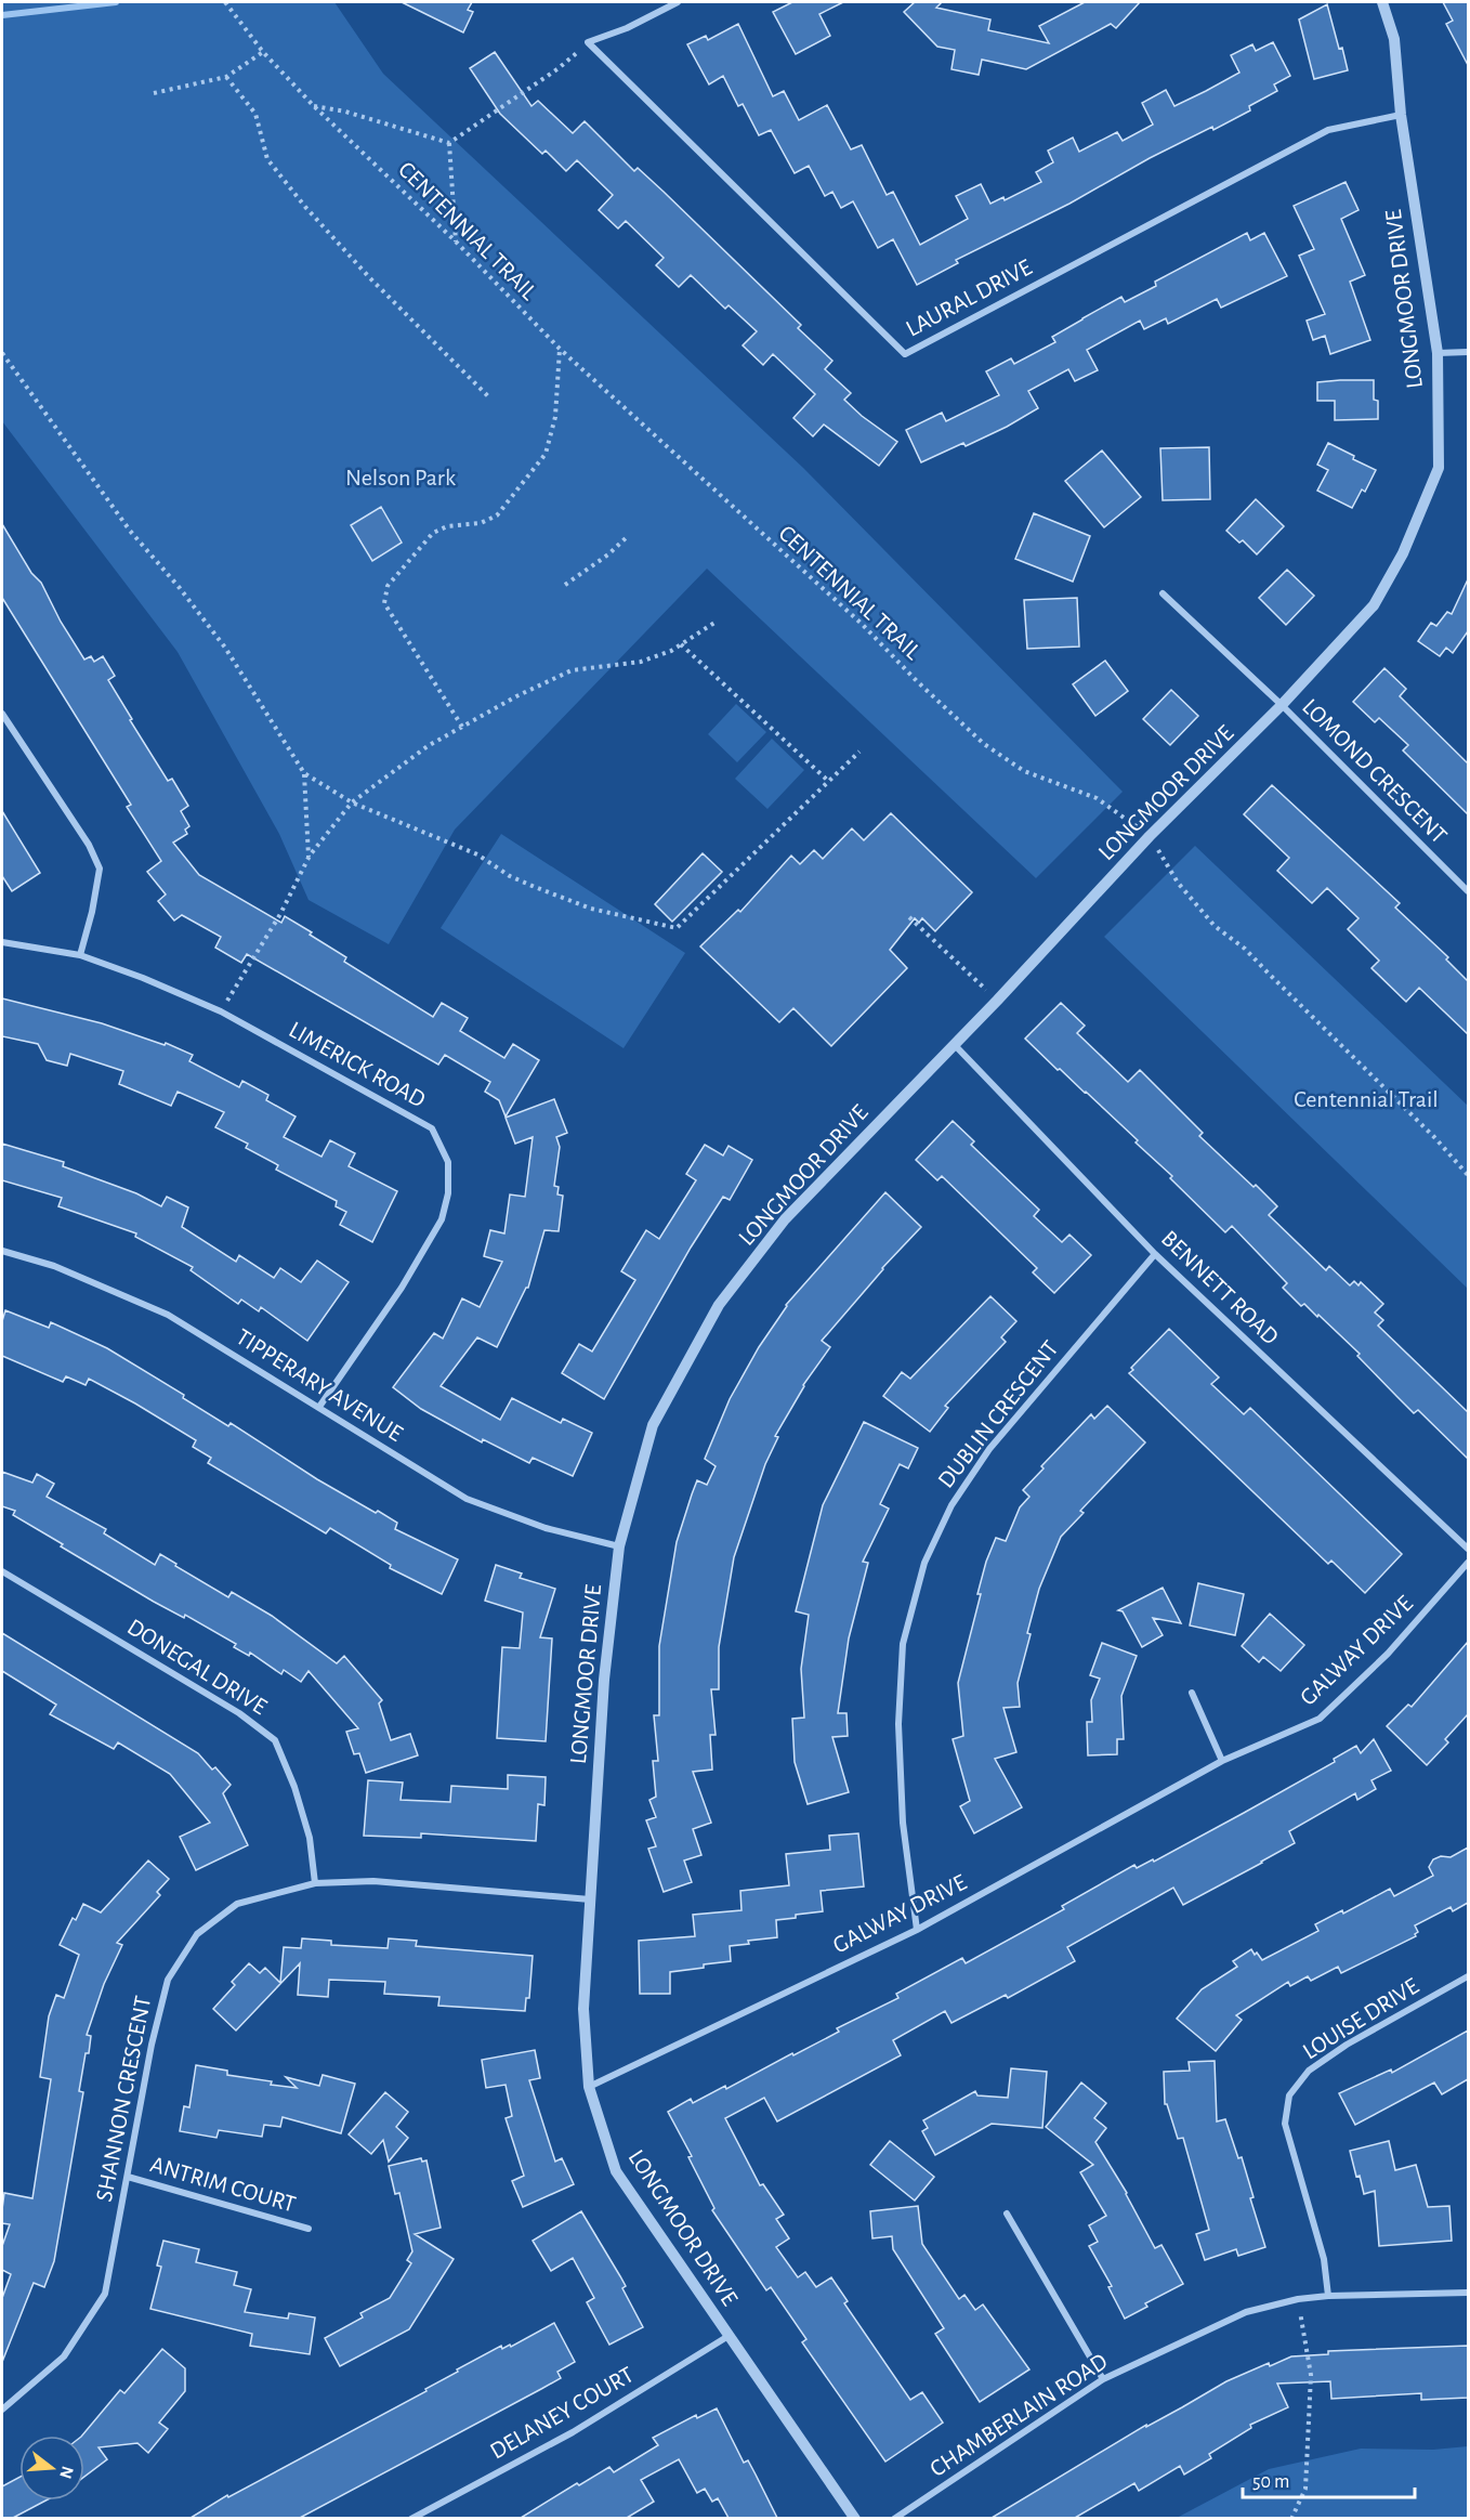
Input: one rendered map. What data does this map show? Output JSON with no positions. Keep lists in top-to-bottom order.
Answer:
{
  "streets": {
    "street": [
      "LAURAL DRIVE",
      "LONGMOOR DRIVE",
      "LOMOND CRESCENT",
      "LIMERICK ROAD",
      "BENNETT ROAD",
      "TIPPERARY AVENUE",
      "DUBLIN CRESCENT",
      "GALWAY DRIVE",
      "DONEGAL DRIVE",
      "LOUISE DRIVE",
      "SHANNON CRESCENT",
      "ANTRIM COURT",
      "DELANEY COURT",
      "CHAMBERLAIN ROAD"
    ],
    "path": ["CENTENNIAL TRAIL"]
  },
  "crossings": [
    ["CENTENNIAL TRAIL", "LONGMOOR DRIVE"],
    ["LAURAL DRIVE", "LONGMOOR DRIVE"],
    ["LONGMOOR DRIVE", "LOMOND CRESCENT"],
    ["LONGMOOR DRIVE", "BENNETT ROAD"],
    ["LONGMOOR DRIVE", "TIPPERARY AVENUE"],
    ["LONGMOOR DRIVE", "GALWAY DRIVE"],
    ["LONGMOOR DRIVE", "SHANNON CRESCENT"],
    ["LONGMOOR DRIVE", "DELANEY COURT"],
    ["LIMERICK ROAD", "TIPPERARY AVENUE"],
    ["BENNETT ROAD", "DUBLIN CRESCENT"],
    ["DUBLIN CRESCENT", "GALWAY DRIVE"],
    ["DONEGAL DRIVE", "SHANNON CRESCENT"],
    ["LOUISE DRIVE", "CHAMBERLAIN ROAD"],
    ["SHANNON CRESCENT", "ANTRIM COURT"]
  ],
  "parks": ["Nelson Park", "Centennial Trail"],
  "scale_bar": "50 m",
  "north": "right"
}
